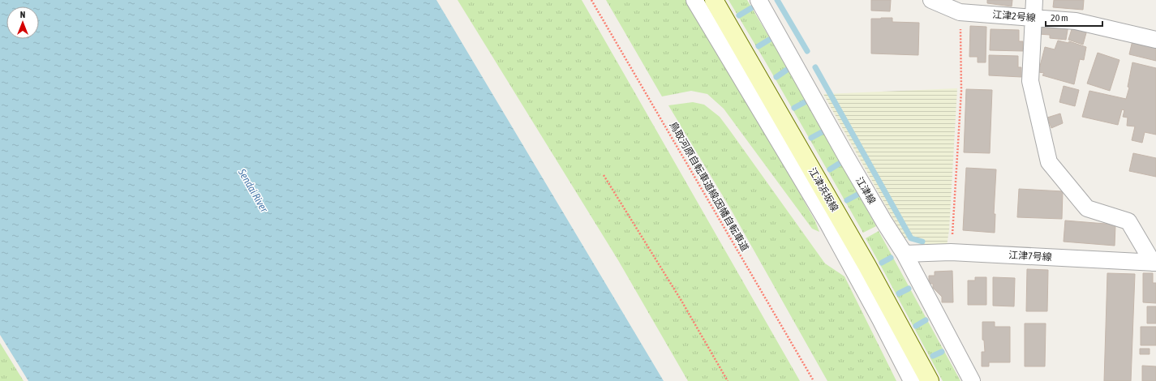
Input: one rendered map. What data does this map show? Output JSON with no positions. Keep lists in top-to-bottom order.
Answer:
{
  "streets": {
    "street": [
      "江津2号線",
      "江津浜坂線",
      "江津線",
      "江津7号線"
    ],
    "path": ["鳥取河原自転車道線;因幡自転車道"]
  },
  "crossings": [
    ["江津線", "江津7号線"]
  ],
  "water": ["Sendai River"],
  "scale_bar": "20 m",
  "north": "top"
}
